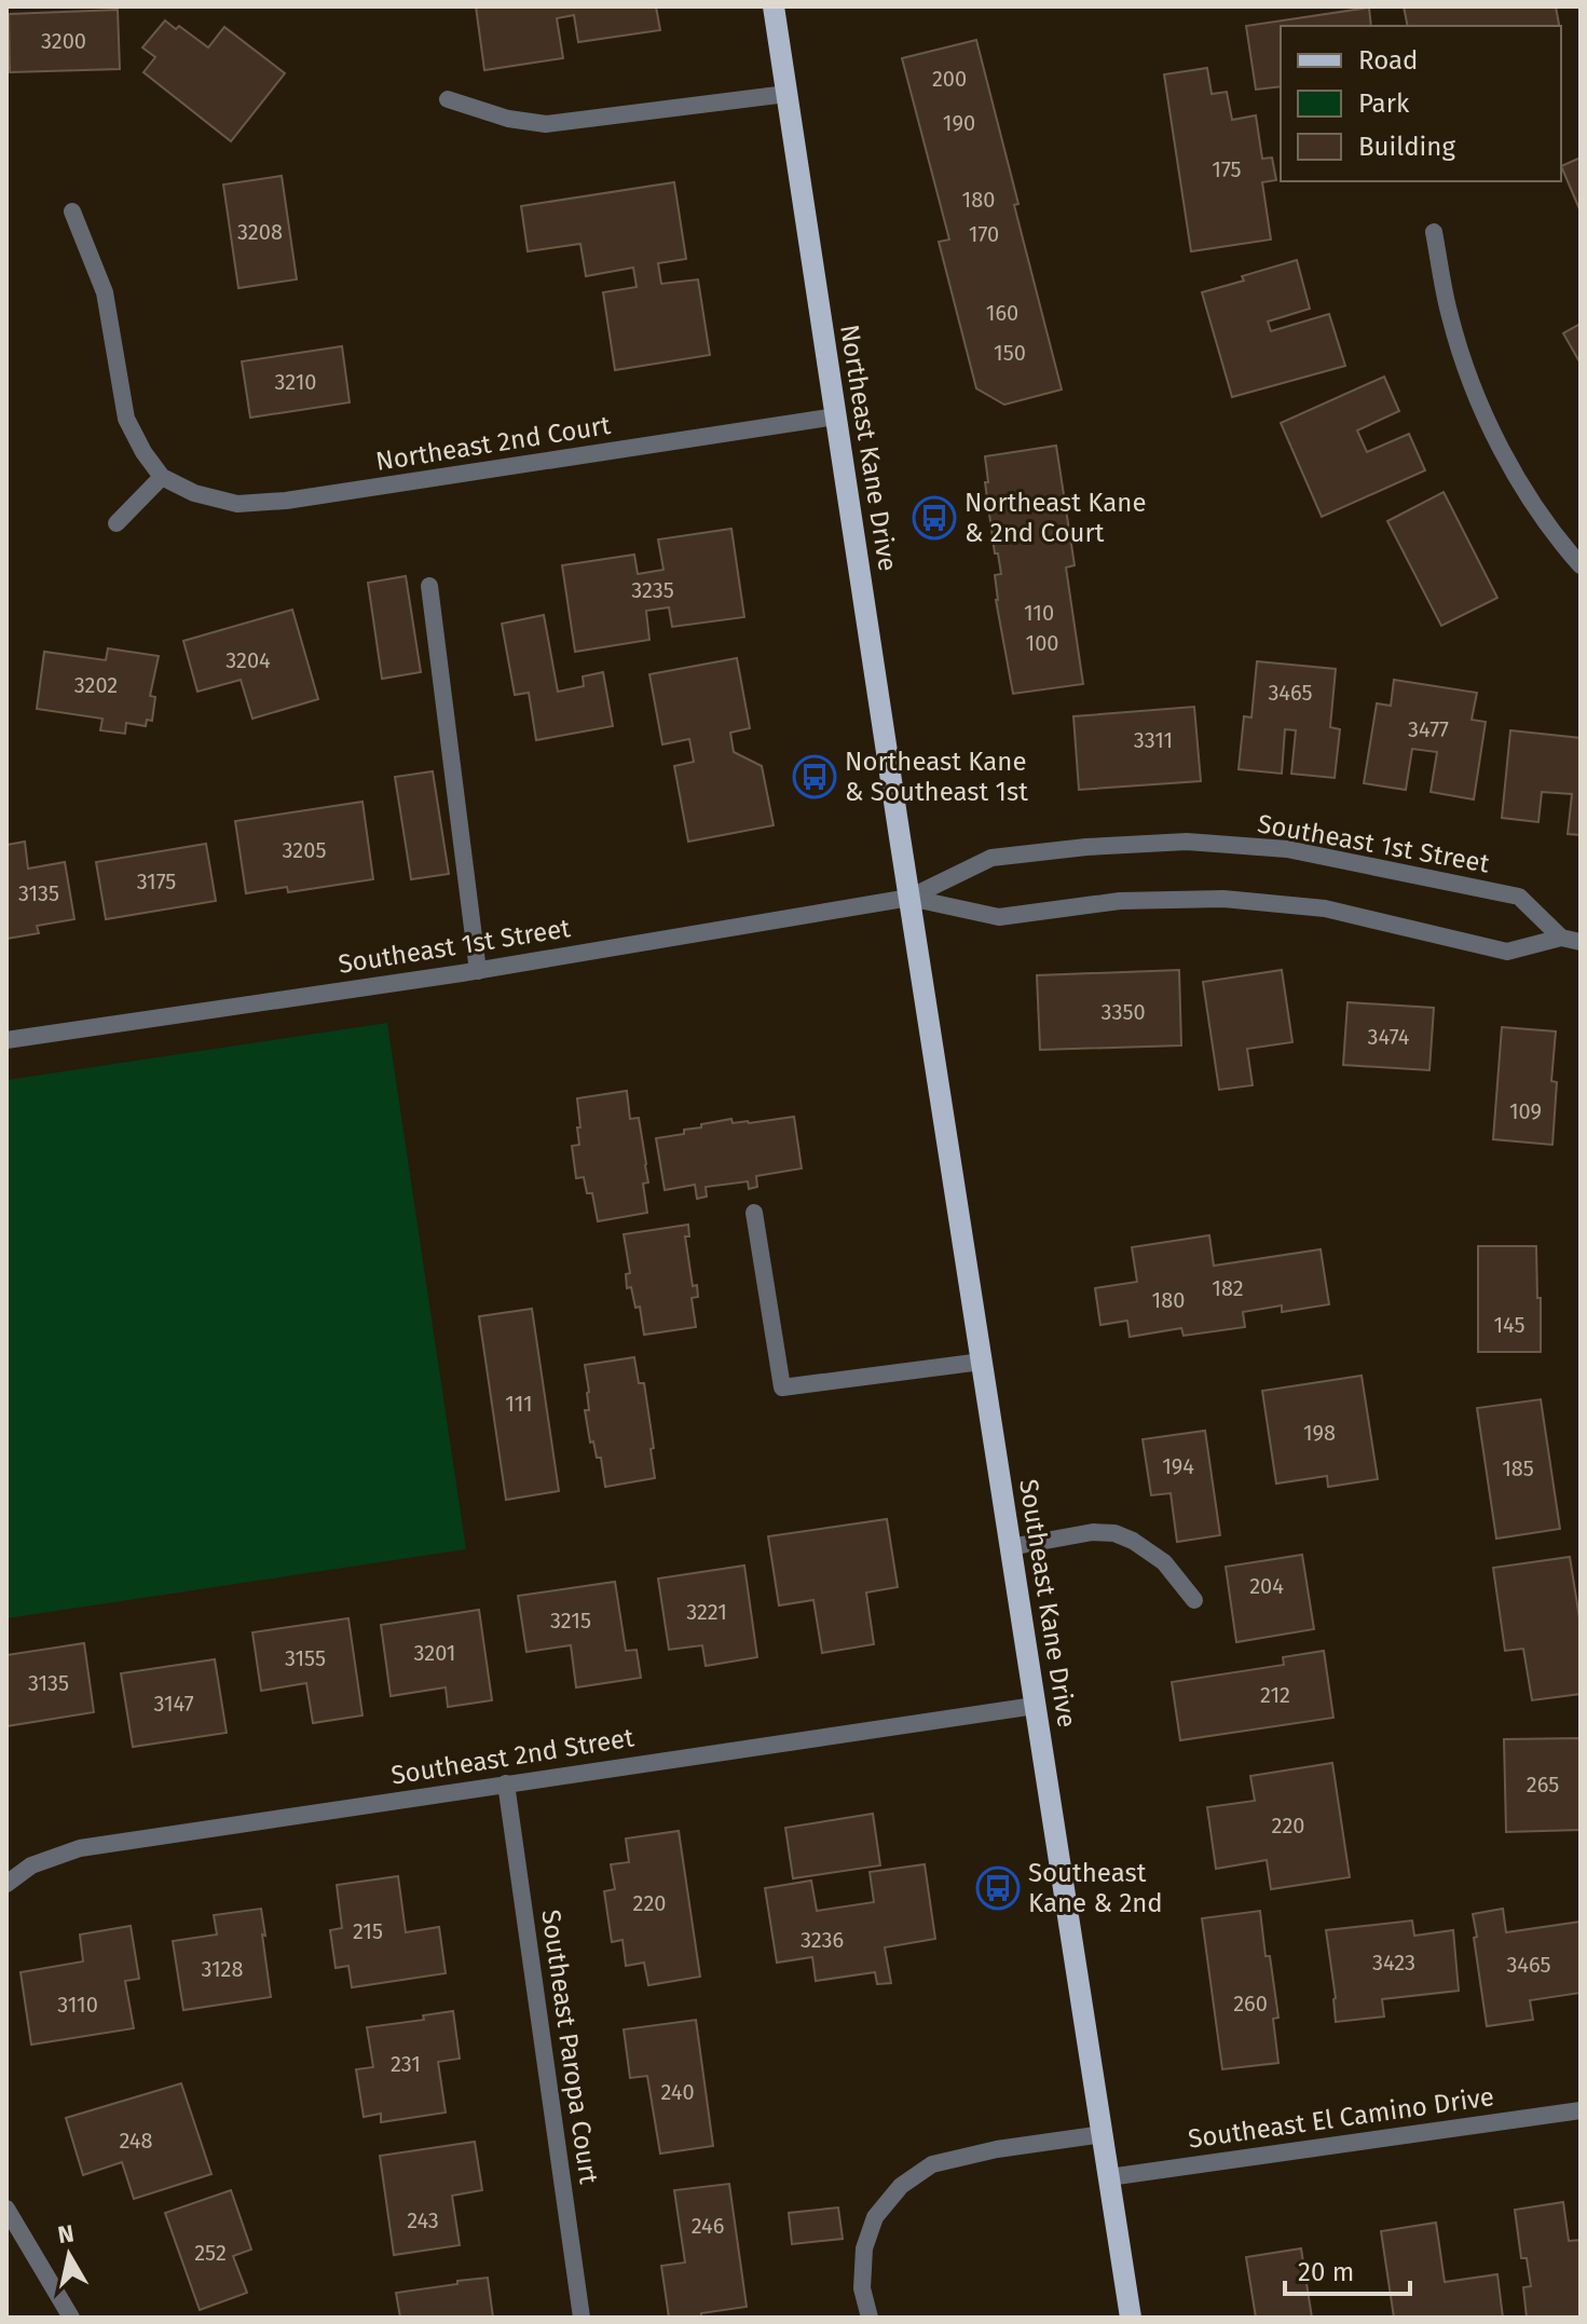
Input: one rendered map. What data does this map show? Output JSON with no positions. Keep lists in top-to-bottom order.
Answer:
{
  "streets": {
    "main road": ["Northeast Kane Drive", "Southeast Kane Drive"],
    "street": [
      "Northeast 2nd Court",
      "Southeast 1st Street",
      "Southeast 2nd Street",
      "Southeast Paropa Court",
      "Southeast El Camino Drive"
    ]
  },
  "crossings": [
    ["Northeast 2nd Court", "Northeast Kane Drive"],
    ["Northeast Kane Drive", "Southeast 1st Street"],
    ["Northeast Kane Drive", "Southeast Kane Drive"],
    ["Southeast 1st Street", "Southeast Kane Drive"],
    ["Southeast Kane Drive", "Southeast 2nd Street"],
    ["Southeast Kane Drive", "Southeast El Camino Drive"],
    ["Southeast 2nd Street", "Southeast Paropa Court"]
  ],
  "places": {
    "bus stop": ["Northeast Kane & 2nd Court", "Northeast Kane & Southeast 1st", "Southeast Kane & 2nd"]
  },
  "house_numbers": [
    "3200",
    "200",
    "190",
    "175",
    "180",
    "3208",
    "170",
    "160",
    "150",
    "3210",
    "3235",
    "110",
    "100",
    "3204",
    "3202",
    "3465",
    "3477",
    "3311",
    "3205",
    "3175",
    "3135",
    "3350",
    "3474",
    "109",
    "182",
    "180",
    "145",
    "111",
    "198",
    "194",
    "185",
    "204",
    "3221",
    "3215",
    "3201",
    "3155",
    "3135",
    "212",
    "3147",
    "265",
    "220",
    "220",
    "215",
    "3236",
    "3423",
    "3465",
    "3128",
    "260",
    "3110",
    "231",
    "240",
    "248",
    "243",
    "246",
    "252"
  ],
  "legend": ["Road", "Park", "Building"],
  "scale_bar": "20 m",
  "north": "top"
}
